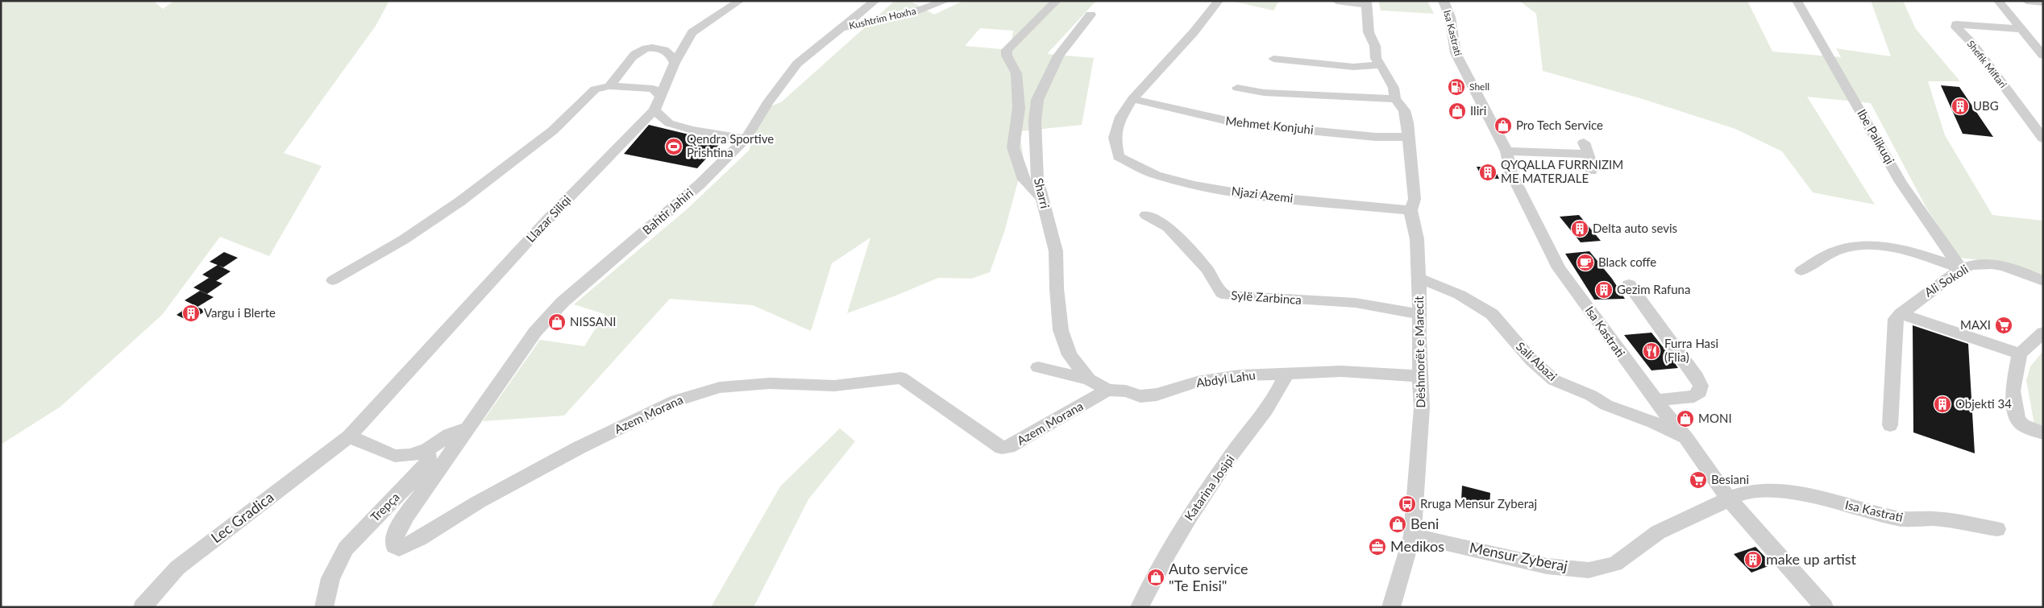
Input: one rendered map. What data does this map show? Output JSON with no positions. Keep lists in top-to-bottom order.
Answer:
{
  "streets": {
    "street": [
      "Kushtrim Hoxha",
      "Isa Kastrati",
      "Shefik Miftari",
      "Mehmet Konjuhi",
      "Ibe Palikuqi",
      "Sharri",
      "Njazi Azemi",
      "Bahtir Jahiri",
      "Llazar Siliqi",
      "Ali Sokoli",
      "Sylë Zarbinca",
      "Dëshmorët e Marecit",
      "Sali Abazi",
      "Abdyl Lahu",
      "Azem Morana",
      "Katarina Josipi",
      "Trepça",
      "Lec Gradica",
      "Mensur Zyberaj"
    ]
  },
  "crossings": [
    ["Kushtrim Hoxha", "Bahtir Jahiri"],
    ["Isa Kastrati", "Sali Abazi"],
    ["Isa Kastrati", "Mensur Zyberaj"],
    ["Mehmet Konjuhi", "Njazi Azemi"],
    ["Mehmet Konjuhi", "Dëshmorët e Marecit"],
    ["Ibe Palikuqi", "Ali Sokoli"],
    ["Sharri", "Abdyl Lahu"],
    ["Njazi Azemi", "Dëshmorët e Marecit"],
    ["Bahtir Jahiri", "Azem Morana"],
    ["Llazar Siliqi", "Lec Gradica"],
    ["Sylë Zarbinca", "Dëshmorët e Marecit"],
    ["Dëshmorët e Marecit", "Sali Abazi"],
    ["Dëshmorët e Marecit", "Abdyl Lahu"],
    ["Dëshmorët e Marecit", "Mensur Zyberaj"],
    ["Abdyl Lahu", "Azem Morana"],
    ["Abdyl Lahu", "Katarina Josipi"]
  ],
  "places": {
    "fuel station": ["Shell"],
    "building": [
      "UBG",
      "QYQALLA FURRNIZIM ME MATERJALE",
      "Delta auto sevis",
      "Gezim Rafuna",
      "Vargu i Blerte",
      "Objekti 34",
      "make up artist"
    ],
    "shop": [
      "Iliri",
      "Pro Tech Service",
      "NISSANI",
      "MONI",
      "Beni",
      "Auto service \"Te Enisi\""
    ],
    "sports": ["Qendra Sportive Prishtina"],
    "cafe": ["Black coffe"],
    "supermarket": ["MAXI", "Besiani"],
    "restaurant": ["Furra Hasi (Flia)"],
    "bus stop": ["Rruga Mensur Zyberaj"],
    "office": ["Medikos"]
  }
}
